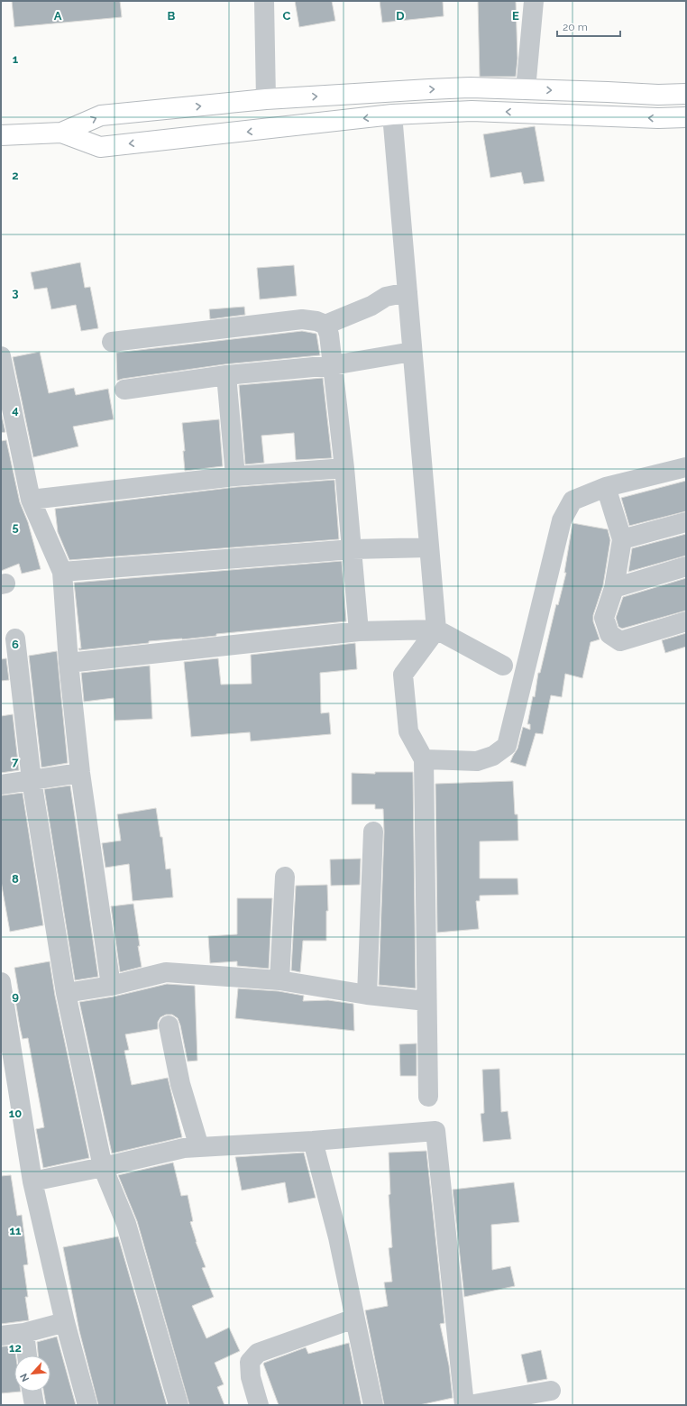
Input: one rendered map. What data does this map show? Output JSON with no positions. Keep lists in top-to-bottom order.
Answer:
{
  "scale_bar": "20 m",
  "north": "bottom left",
  "grid": {
    "columns": [
      "A",
      "B",
      "C",
      "D",
      "E"
    ],
    "rows": [
      "1",
      "2",
      "3",
      "4",
      "5",
      "6",
      "7",
      "8",
      "9",
      "10",
      "11",
      "12"
    ]
  }
}
